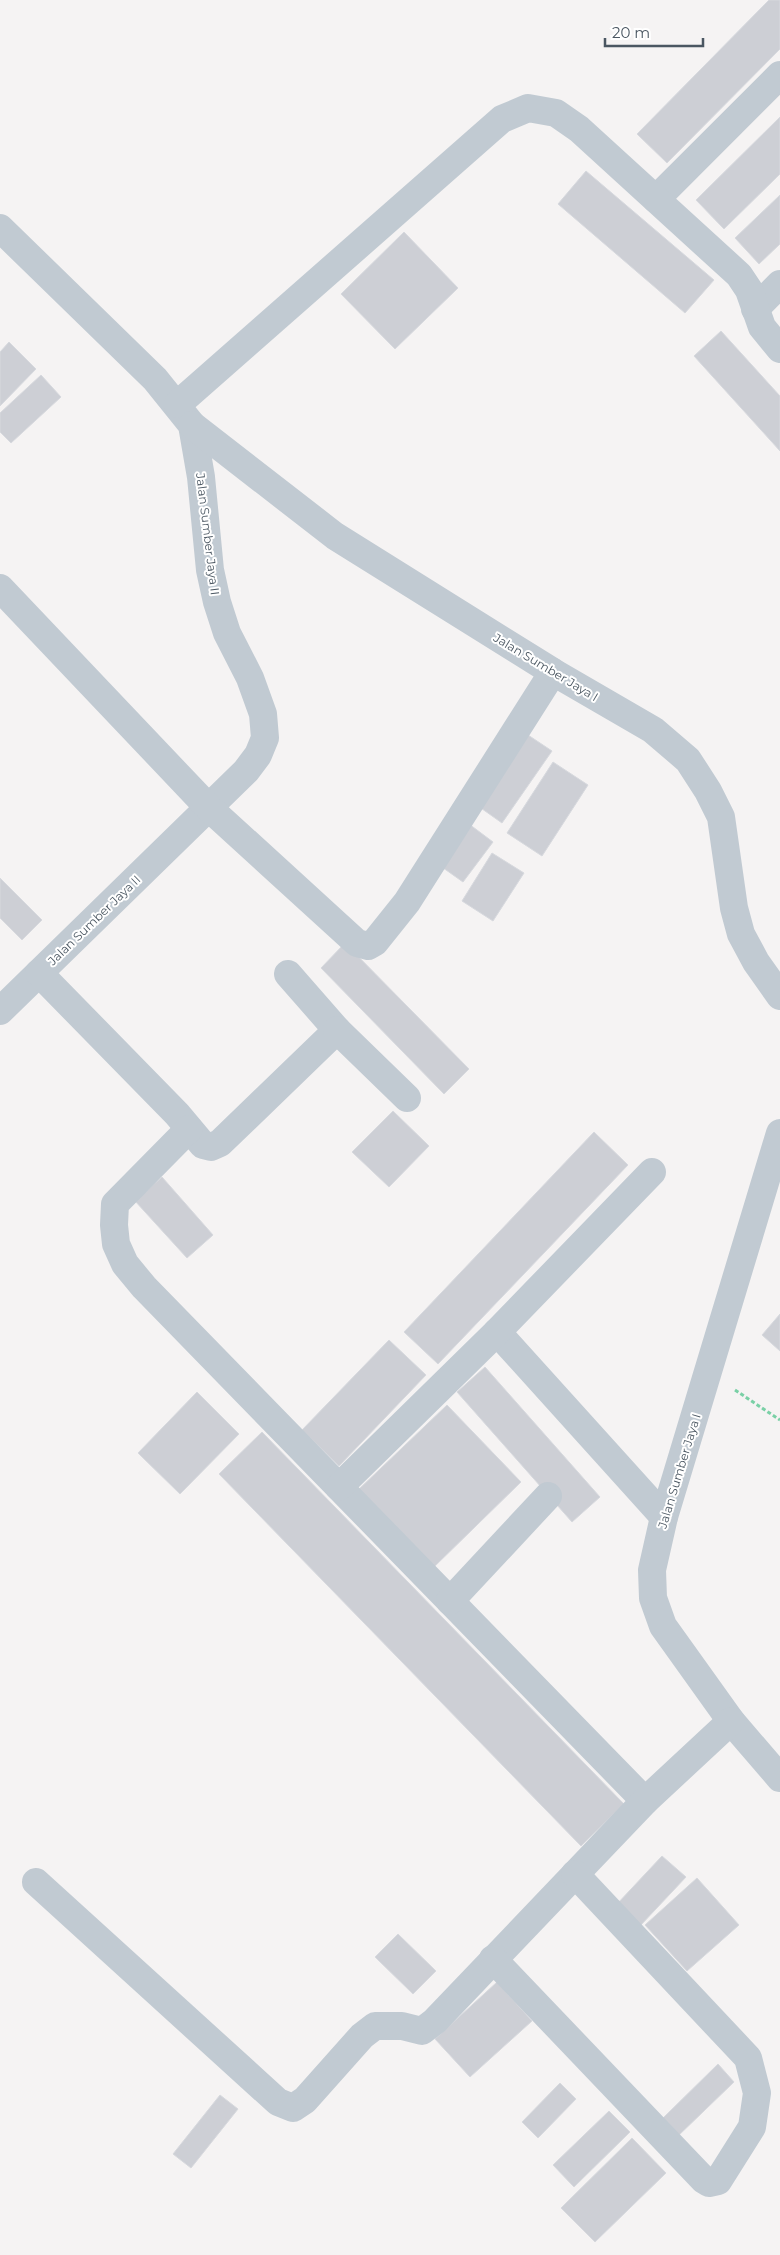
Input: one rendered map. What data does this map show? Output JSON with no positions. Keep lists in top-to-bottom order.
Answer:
{
  "streets": {
    "street": ["Jalan Sumber Jaya II", "Jalan Sumber Jaya I"]
  },
  "crossings": [
    ["Jalan Sumber Jaya II", "Jalan Sumber Jaya I"]
  ],
  "scale_bar": "20 m"
}
